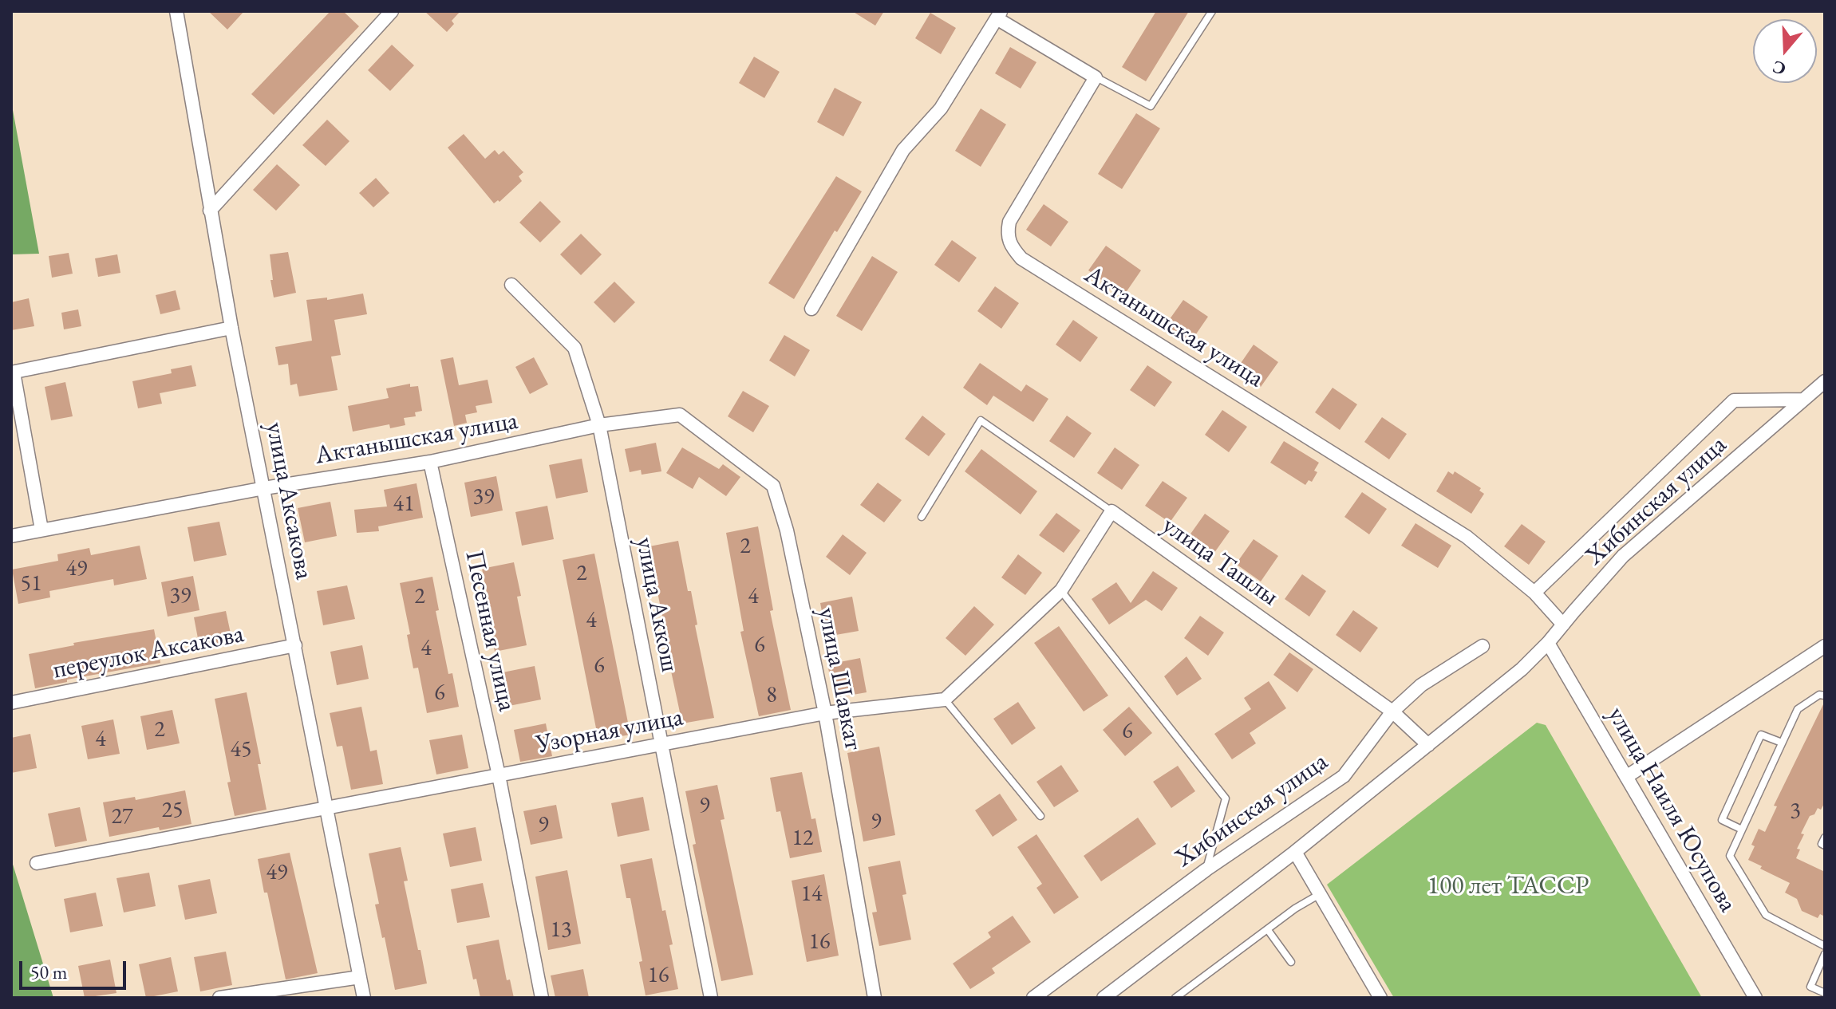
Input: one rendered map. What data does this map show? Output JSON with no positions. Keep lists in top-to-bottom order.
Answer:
{
  "streets": {
    "street": [
      "Актанышская улица",
      "улица Аксакова",
      "Хибинская улица",
      "улица Ташлы",
      "улица Аккош",
      "Песенная улица",
      "переулок Аксакова",
      "улица Шавкат",
      "Узорная улица",
      "улица Наиля Юсупова"
    ]
  },
  "crossings": [
    ["Актанышская улица", "улица Аксакова"],
    ["Актанышская улица", "Хибинская улица"],
    ["Актанышская улица", "улица Аккош"],
    ["Актанышская улица", "Песенная улица"],
    ["Актанышская улица", "улица Шавкат"],
    ["улица Аксакова", "переулок Аксакова"],
    ["улица Аксакова", "Узорная улица"],
    ["Хибинская улица", "улица Ташлы"],
    ["Хибинская улица", "улица Наиля Юсупова"],
    ["улица Аккош", "Узорная улица"],
    ["Песенная улица", "Узорная улица"],
    ["улица Шавкат", "Узорная улица"]
  ],
  "parks": ["100 лет ТАССР"],
  "house_numbers": [
    "39",
    "41",
    "2",
    "49",
    "2",
    "51",
    "39",
    "2",
    "4",
    "4",
    "6",
    "4",
    "6",
    "6",
    "8",
    "2",
    "6",
    "4",
    "45",
    "9",
    "25",
    "3",
    "27",
    "9",
    "9",
    "12",
    "49",
    "14",
    "13",
    "16",
    "16"
  ],
  "scale_bar": "50 m",
  "north": "bottom"
}
